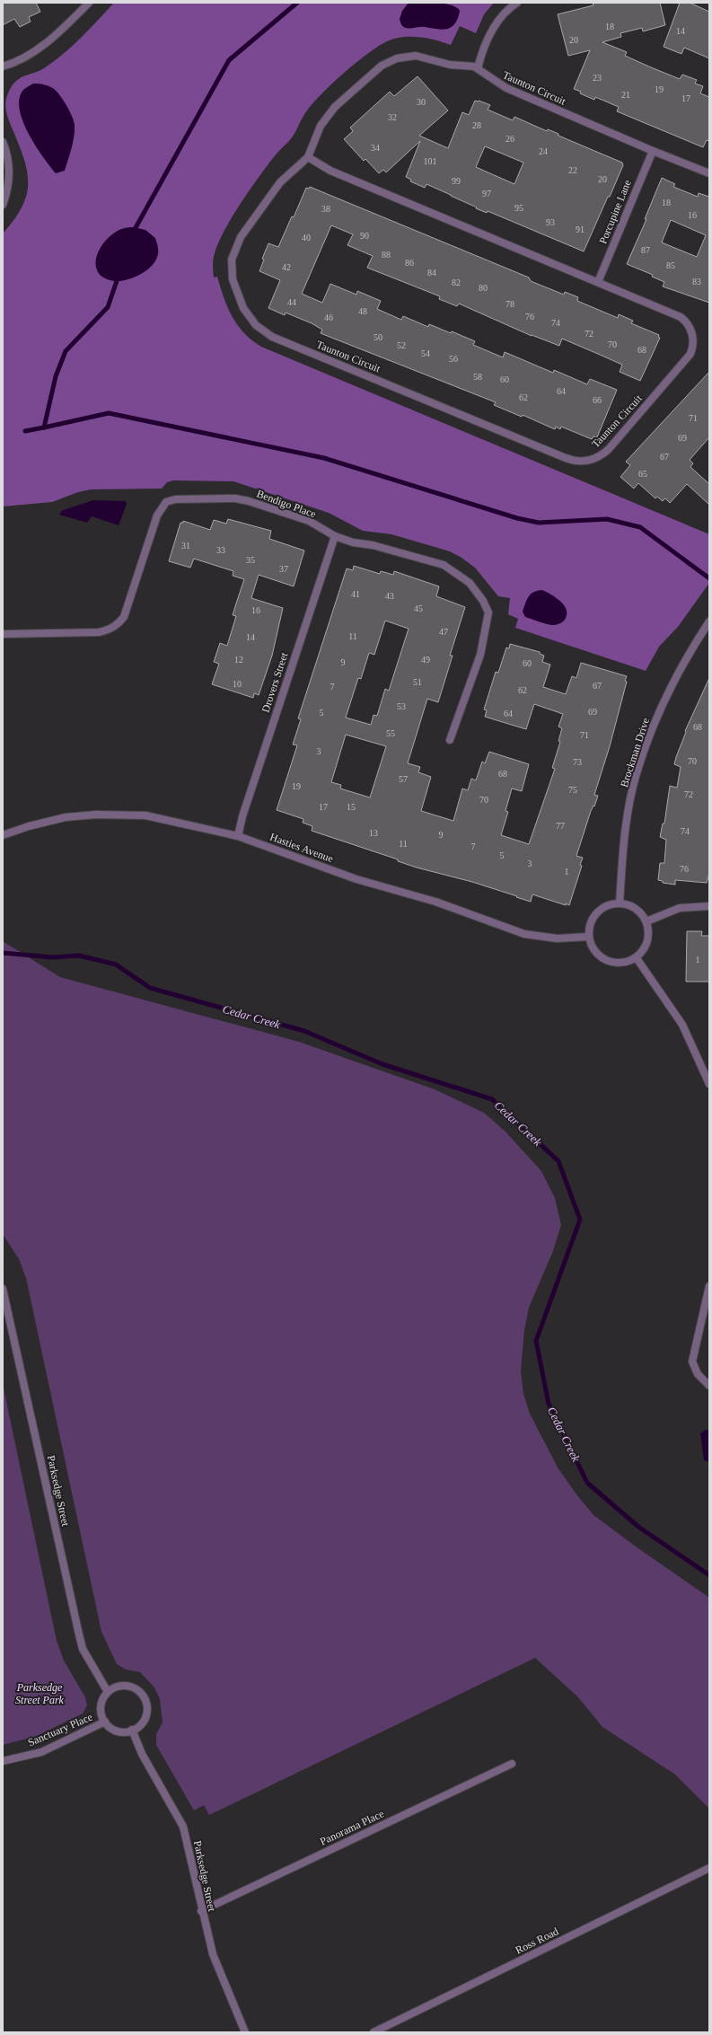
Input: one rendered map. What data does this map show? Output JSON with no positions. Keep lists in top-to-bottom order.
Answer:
{
  "streets": {
    "street": [
      "Taunton Circuit",
      "Porcupine Lane",
      "Bendigo Place",
      "Drovers Street",
      "Brockman Drive",
      "Hasties Avenue",
      "Parksedge Street",
      "Sanctuary Place",
      "Panorama Place",
      "Ross Road"
    ]
  },
  "crossings": [
    ["Taunton Circuit", "Porcupine Lane"],
    ["Bendigo Place", "Drovers Street"],
    ["Drovers Street", "Hasties Avenue"],
    ["Brockman Drive", "Hasties Avenue"],
    ["Parksedge Street", "Sanctuary Place"],
    ["Parksedge Street", "Panorama Place"]
  ],
  "water": ["Cedar Creek"],
  "parks": ["Parksedge Street Park"],
  "house_numbers": [
    "18",
    "14",
    "20",
    "23",
    "19",
    "21",
    "17",
    "30",
    "32",
    "28",
    "26",
    "34",
    "24",
    "101",
    "22",
    "20",
    "99",
    "97",
    "18",
    "95",
    "38",
    "16",
    "93",
    "91",
    "90",
    "40",
    "87",
    "88",
    "86",
    "85",
    "42",
    "84",
    "83",
    "82",
    "80",
    "44",
    "78",
    "48",
    "76",
    "46",
    "74",
    "72",
    "50",
    "70",
    "52",
    "68",
    "54",
    "56",
    "58",
    "60",
    "64",
    "62",
    "66",
    "71",
    "69",
    "67",
    "65",
    "31",
    "33",
    "35",
    "37",
    "41",
    "43",
    "45",
    "16",
    "47",
    "11",
    "14",
    "12",
    "49",
    "9",
    "60",
    "51",
    "10",
    "67",
    "7",
    "62",
    "53",
    "69",
    "5",
    "64",
    "68",
    "55",
    "71",
    "3",
    "70",
    "73",
    "68",
    "57",
    "19",
    "75",
    "72",
    "70",
    "17",
    "15",
    "77",
    "74",
    "13",
    "9",
    "11",
    "7",
    "5",
    "3",
    "76",
    "1",
    "1"
  ]
}
